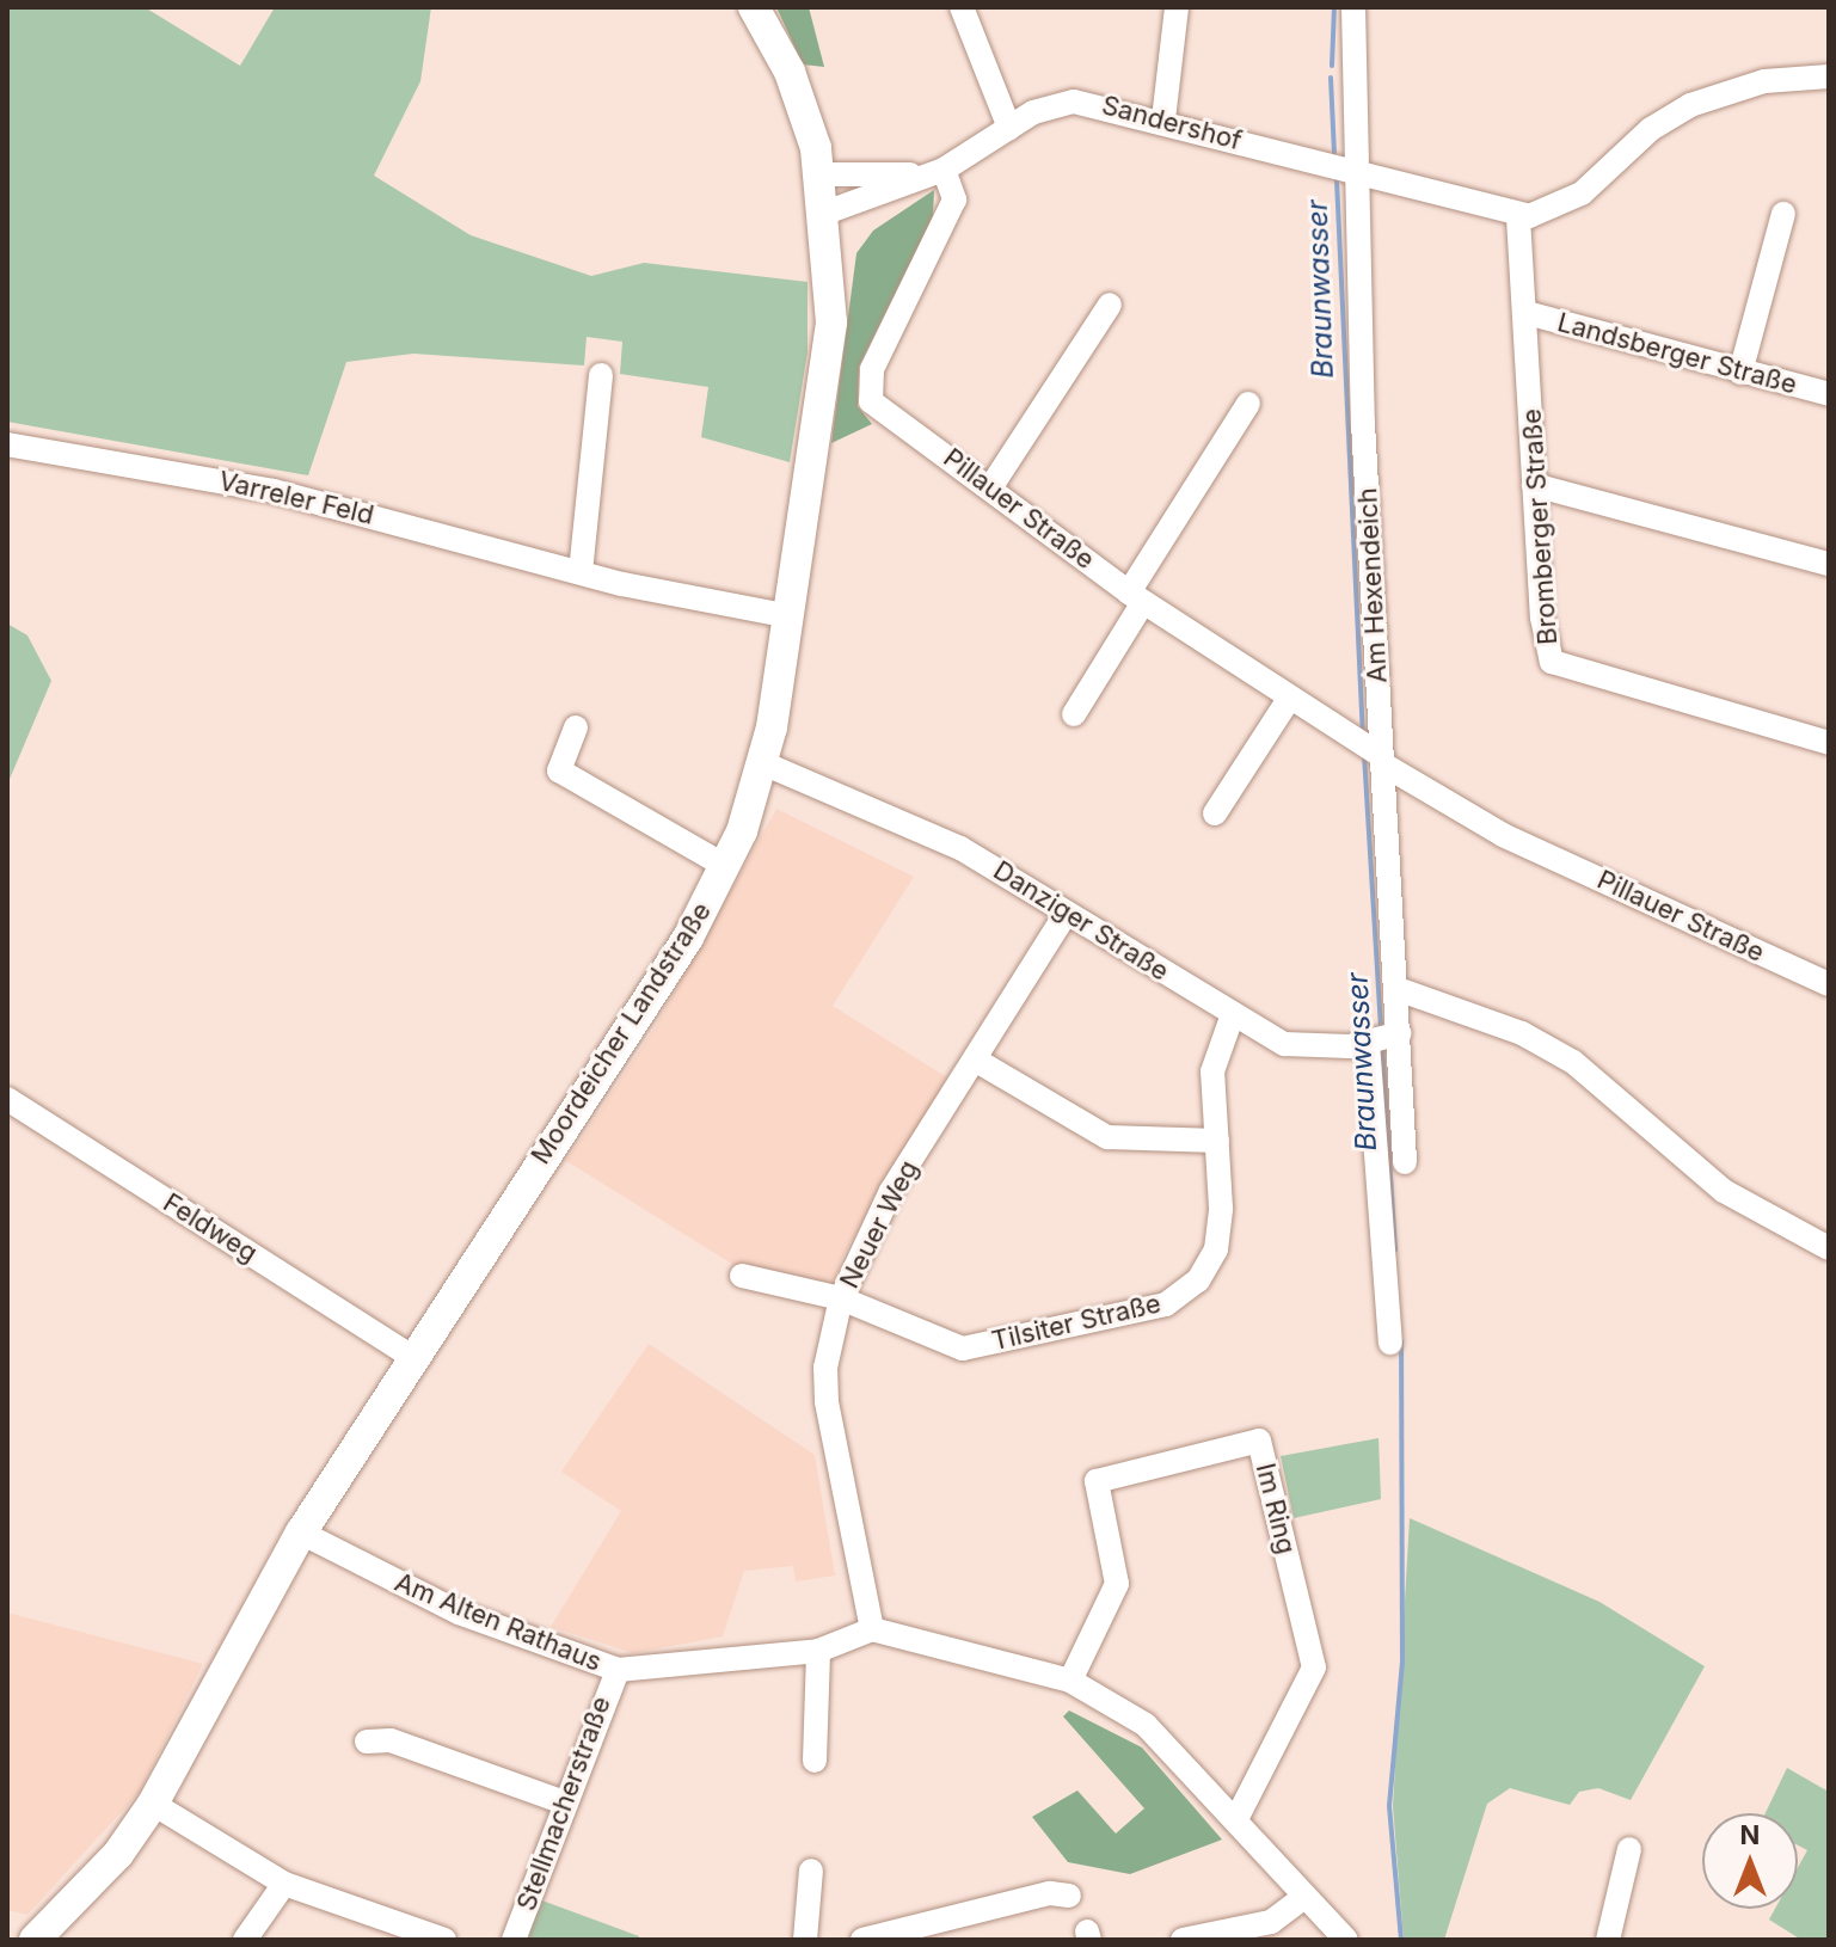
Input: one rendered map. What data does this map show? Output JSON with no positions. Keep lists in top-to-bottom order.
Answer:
{
  "streets": {
    "main road": ["Moordeicher Landstraße"],
    "street": [
      "Sandershof",
      "Landsberger Straße",
      "Varreler Feld",
      "Pillauer Straße",
      "Bromberger Straße",
      "Am Hexendeich",
      "Danziger Straße",
      "Neuer Weg",
      "Feldweg",
      "Tilsiter Straße",
      "Im Ring",
      "Am Alten Rathaus",
      "Stellmacherstraße"
    ]
  },
  "crossings": [
    ["Sandershof", "Pillauer Straße"],
    ["Sandershof", "Bromberger Straße"],
    ["Sandershof", "Am Hexendeich"],
    ["Sandershof", "Moordeicher Landstraße"],
    ["Landsberger Straße", "Bromberger Straße"],
    ["Varreler Feld", "Moordeicher Landstraße"],
    ["Pillauer Straße", "Am Hexendeich"],
    ["Am Hexendeich", "Danziger Straße"],
    ["Danziger Straße", "Moordeicher Landstraße"],
    ["Danziger Straße", "Neuer Weg"],
    ["Danziger Straße", "Tilsiter Straße"],
    ["Moordeicher Landstraße", "Feldweg"],
    ["Moordeicher Landstraße", "Am Alten Rathaus"],
    ["Neuer Weg", "Tilsiter Straße"],
    ["Am Alten Rathaus", "Stellmacherstraße"]
  ],
  "water": ["Braunwasser"],
  "north": "top"
}
